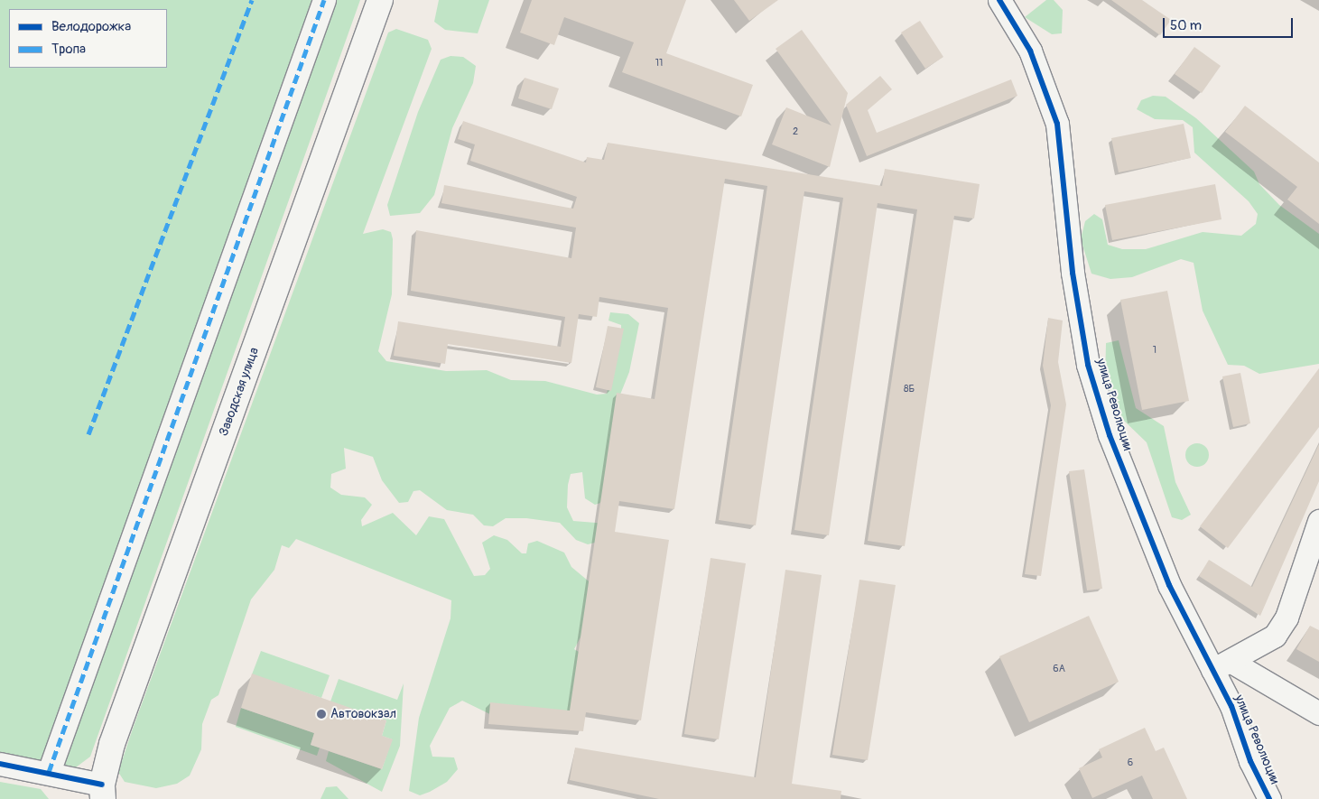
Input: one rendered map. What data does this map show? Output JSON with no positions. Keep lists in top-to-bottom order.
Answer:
{
  "streets": {
    "main road": ["Заводская улица"],
    "street": ["улица Революции"]
  },
  "places": ["Автовокзал"],
  "house_numbers": [
    "11",
    "2",
    "1",
    "8Б",
    "6А",
    "6"
  ],
  "legend": ["Велодорожка", "Тропа"],
  "scale_bar": "50 m"
}
